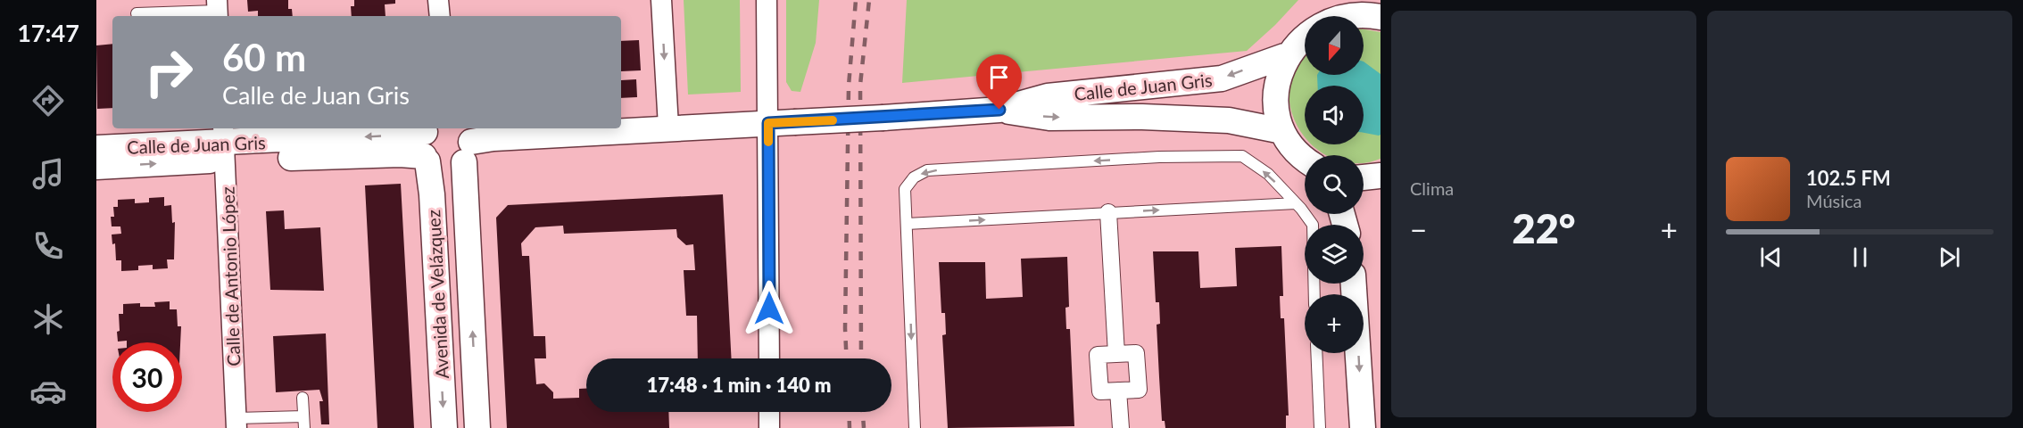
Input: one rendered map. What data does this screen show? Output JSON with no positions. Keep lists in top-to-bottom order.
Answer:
{
  "streets": {
    "street": ["Calle de Juan Gris", "Calle de Antonio López", "Avenida de Velázquez"]
  },
  "crossings": [
    ["Calle de Juan Gris", "Calle de Antonio López"],
    ["Calle de Juan Gris", "Avenida de Velázquez"]
  ],
  "north": "bottom",
  "page": {
    "tabs": "17:47",
    "tile": "Clima",
    "map_buttons": "+",
    "turn": ["60 m", "Calle de Juan Gris"],
    "song": ["102.5 FM", "Música"],
    "heat": ["−", "22°", "+"],
    "limit": "30",
    "trip": "17:48 · 1 min · 140 m"
  }
}
